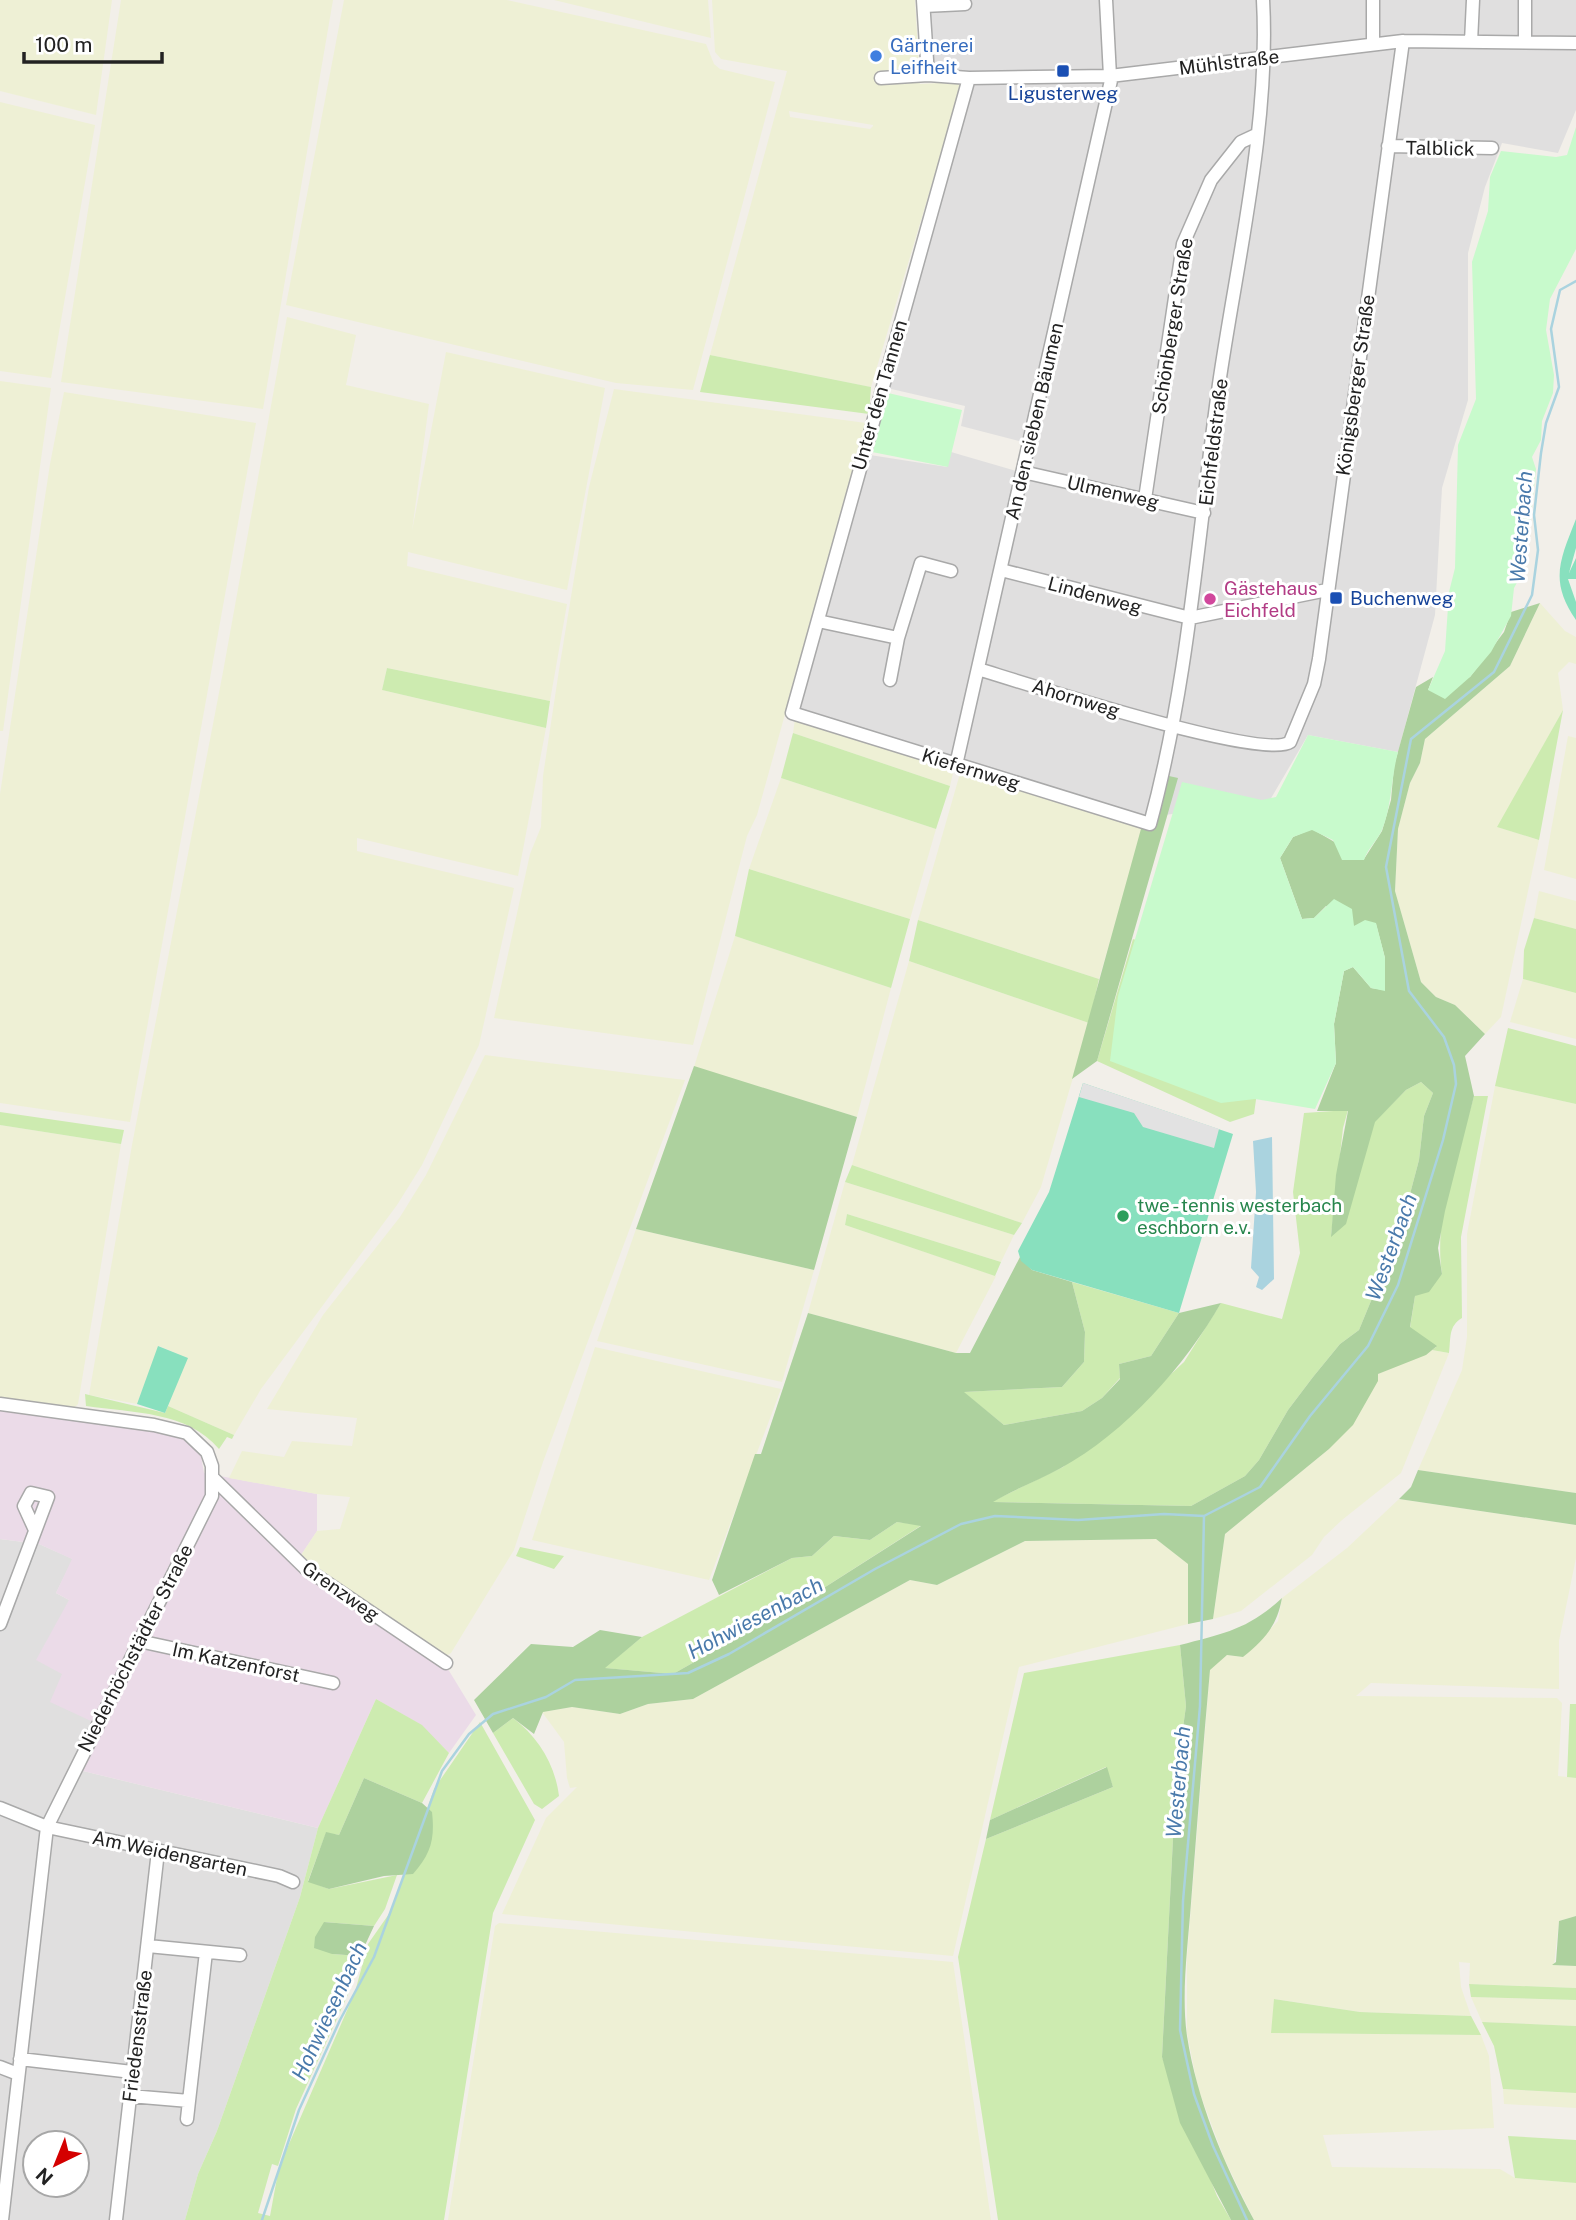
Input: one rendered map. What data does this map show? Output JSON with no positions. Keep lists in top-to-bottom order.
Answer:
{
  "streets": {
    "street": [
      "Mühlstraße",
      "Talblick",
      "Schönberger Straße",
      "Königsberger Straße",
      "Unter den Tannen",
      "An den sieben Bäumen",
      "Eichfeldstraße",
      "Ulmenweg",
      "Lindenweg",
      "Ahornweg",
      "Kiefernweg",
      "Grenzweg",
      "Niederhöchstädter Straße",
      "Im Katzenforst",
      "Am Weidengarten",
      "Friedensstraße"
    ]
  },
  "crossings": [
    ["Mühlstraße", "Königsberger Straße"],
    ["Mühlstraße", "Unter den Tannen"],
    ["Mühlstraße", "An den sieben Bäumen"],
    ["Mühlstraße", "Eichfeldstraße"],
    ["Talblick", "Königsberger Straße"],
    ["Schönberger Straße", "Eichfeldstraße"],
    ["Schönberger Straße", "Ulmenweg"],
    ["Königsberger Straße", "Ahornweg"],
    ["Unter den Tannen", "Kiefernweg"],
    ["An den sieben Bäumen", "Ulmenweg"],
    ["An den sieben Bäumen", "Lindenweg"],
    ["An den sieben Bäumen", "Ahornweg"],
    ["An den sieben Bäumen", "Kiefernweg"],
    ["Eichfeldstraße", "Ulmenweg"],
    ["Eichfeldstraße", "Lindenweg"],
    ["Eichfeldstraße", "Ahornweg"],
    ["Eichfeldstraße", "Kiefernweg"],
    ["Grenzweg", "Niederhöchstädter Straße"],
    ["Niederhöchstädter Straße", "Im Katzenforst"],
    ["Niederhöchstädter Straße", "Am Weidengarten"],
    ["Am Weidengarten", "Friedensstraße"]
  ],
  "water": ["Westerbach", "Hohwiesenbach"],
  "places": {
    "other": ["Gärtnerei Leifheit", "Gästehaus Eichfeld", "twe - tennis westerbach eschborn e.v."],
    "transit": ["Ligusterweg", "Buchenweg"]
  },
  "scale_bar": "100 m",
  "north": "bottom left"
}
